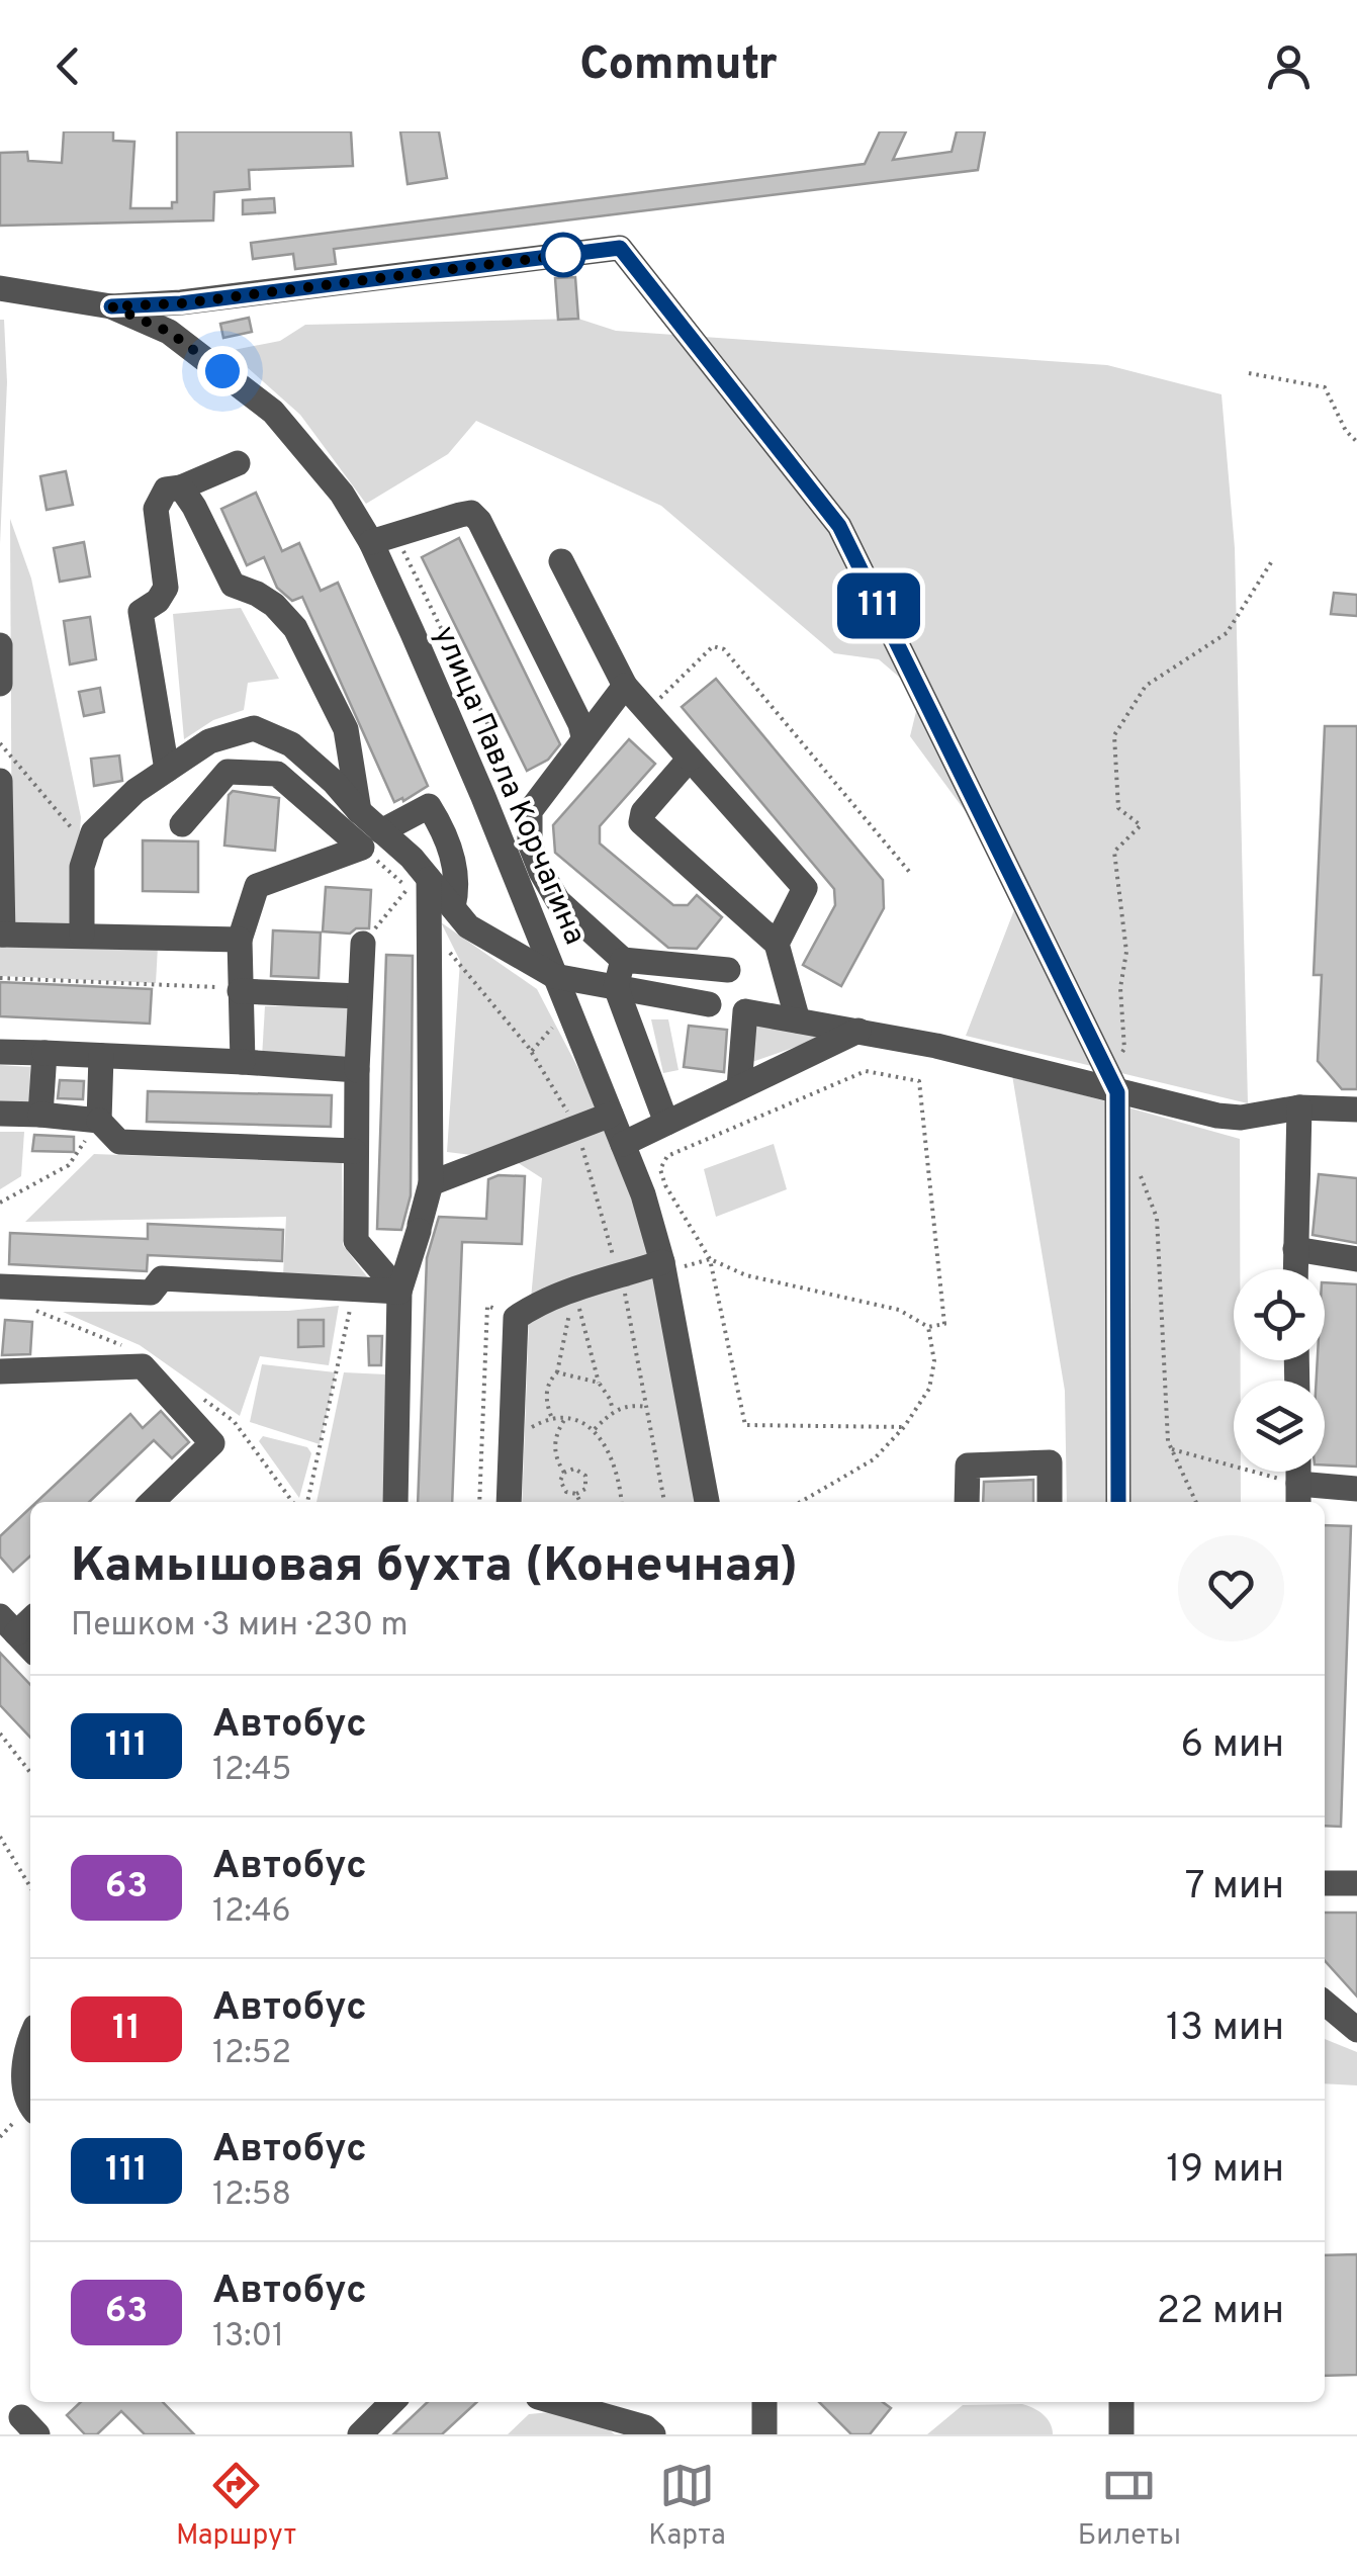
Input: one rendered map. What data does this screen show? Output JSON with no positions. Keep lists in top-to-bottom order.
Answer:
{
  "streets": {
    "street": ["улица Павла Корчагина"]
  },
  "lines": ["bus line 111"],
  "page": {
    "header": "Commutr",
    "on_map": "111",
    "heading": ["Камышовая бухта (Конечная)", "Пешком · 3 мин · 230 m"],
    "list": [
      {
        "mark": "111",
        "name": "Автобус",
        "note": "12:45",
        "value": "6 мин"
      },
      {
        "mark": "63",
        "name": "Автобус",
        "note": "12:46",
        "value": "7 мин"
      },
      {
        "mark": "11",
        "name": "Автобус",
        "note": "12:52",
        "value": "13 мин"
      },
      {
        "mark": "111",
        "name": "Автобус",
        "note": "12:58",
        "value": "19 мин"
      },
      {
        "mark": "63",
        "name": "Автобус",
        "note": "13:01",
        "value": "22 мин"
      }
    ],
    "tabs": ["Маршрут", "Карта", "Билеты"]
  }
}
